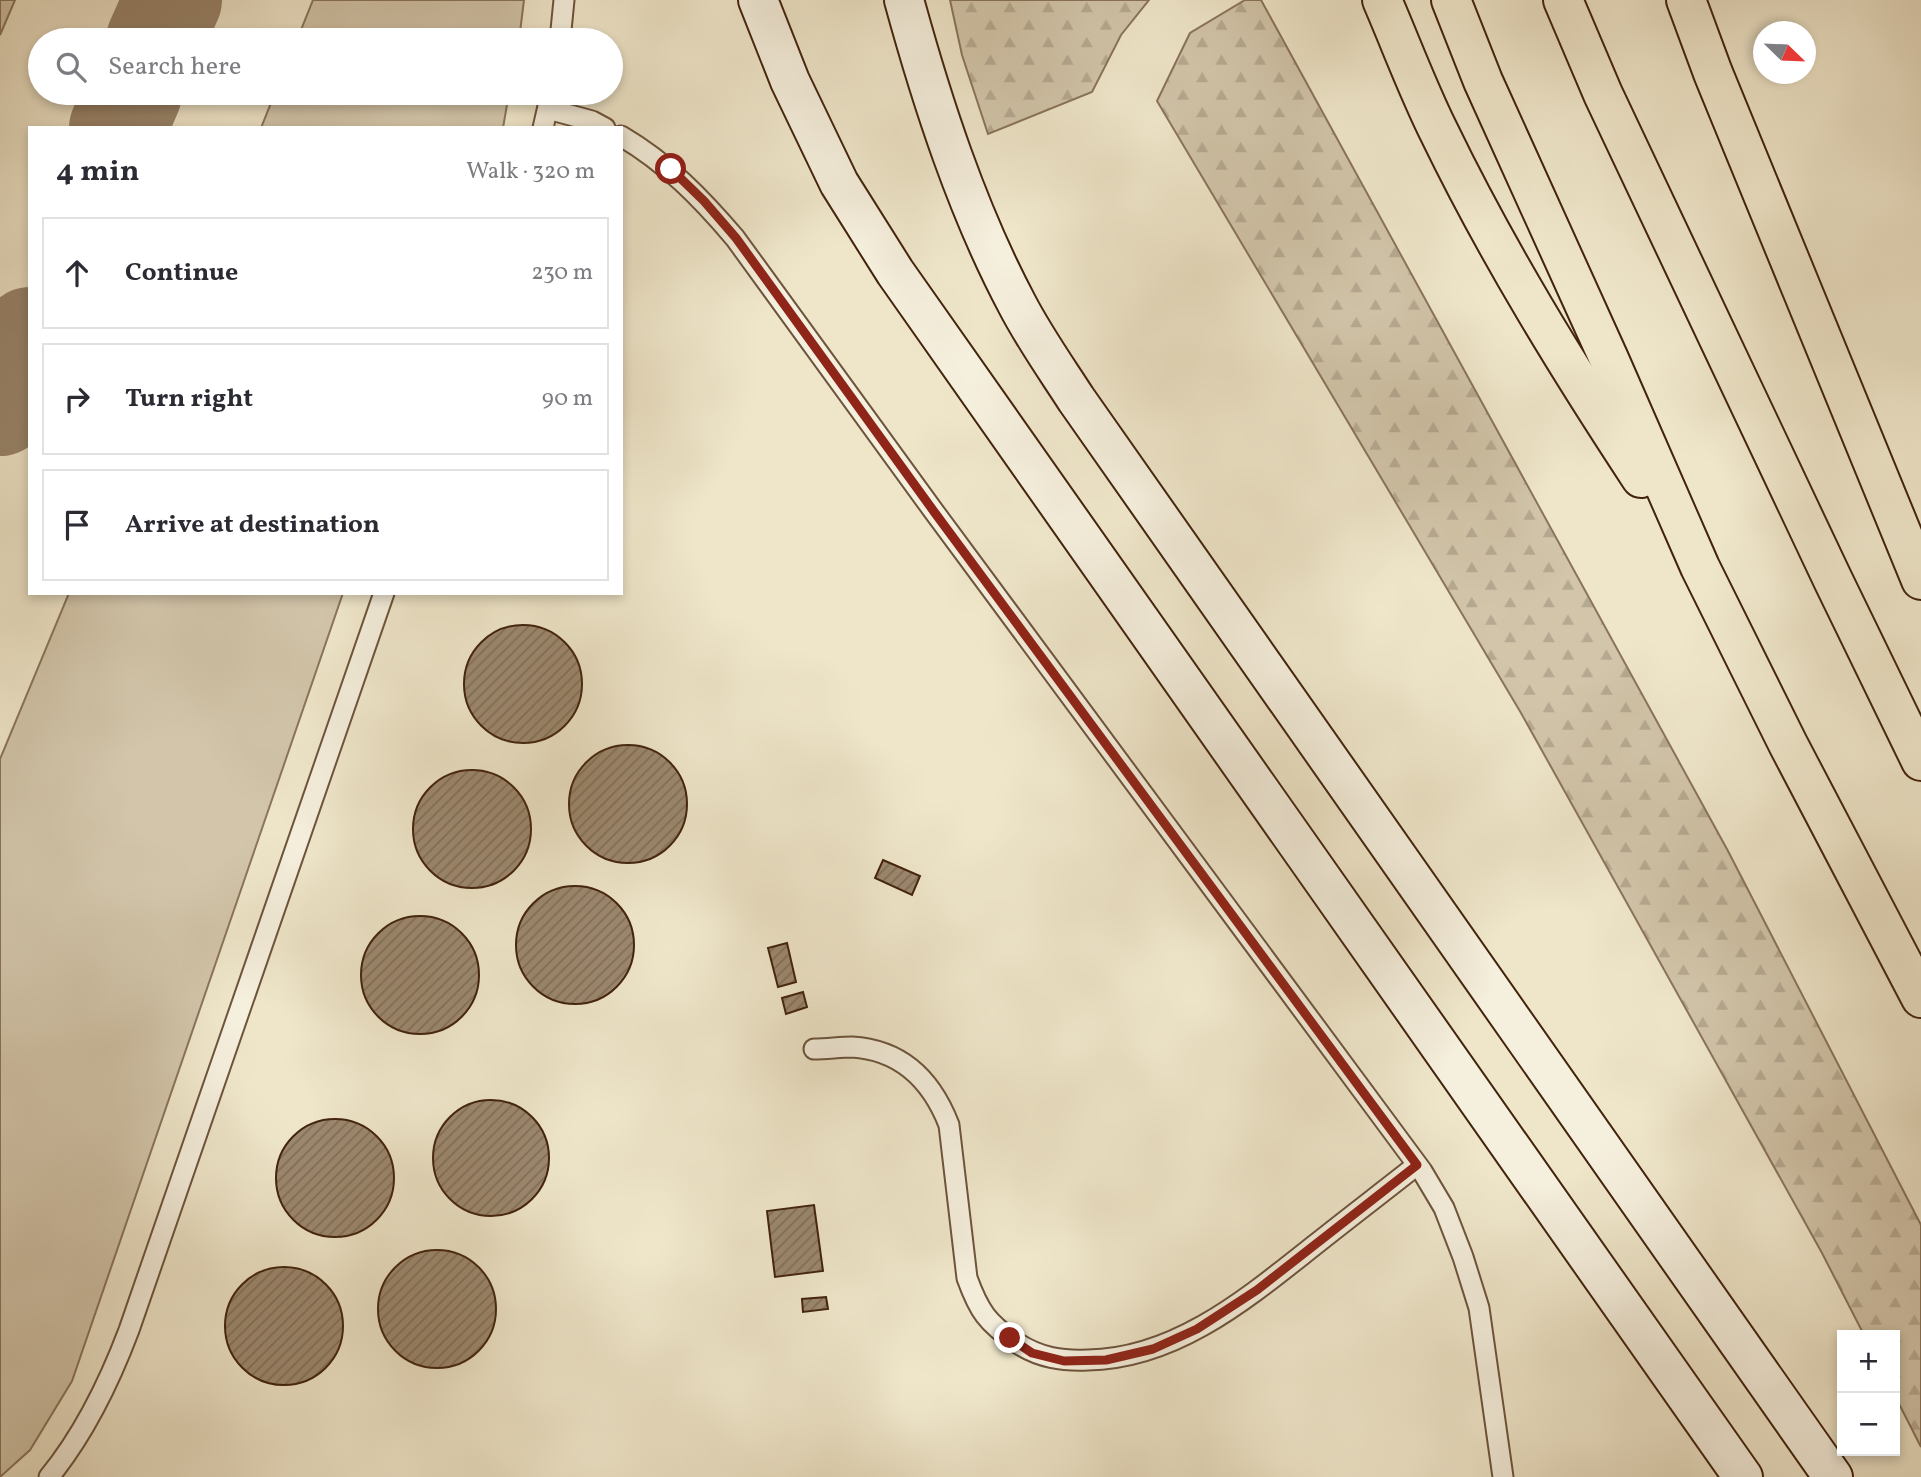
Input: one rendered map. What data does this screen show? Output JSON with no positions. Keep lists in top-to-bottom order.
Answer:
{
  "north": "bottom right",
  "page": {
    "search": "Search here",
    "heading": ["4 min", "Walk · 320 m"],
    "list": [
      ["Continue", "230 m"],
      ["Turn right", "90 m"],
      "Arrive at destination"
    ],
    "map_buttons": ["+", "−"]
  }
}
